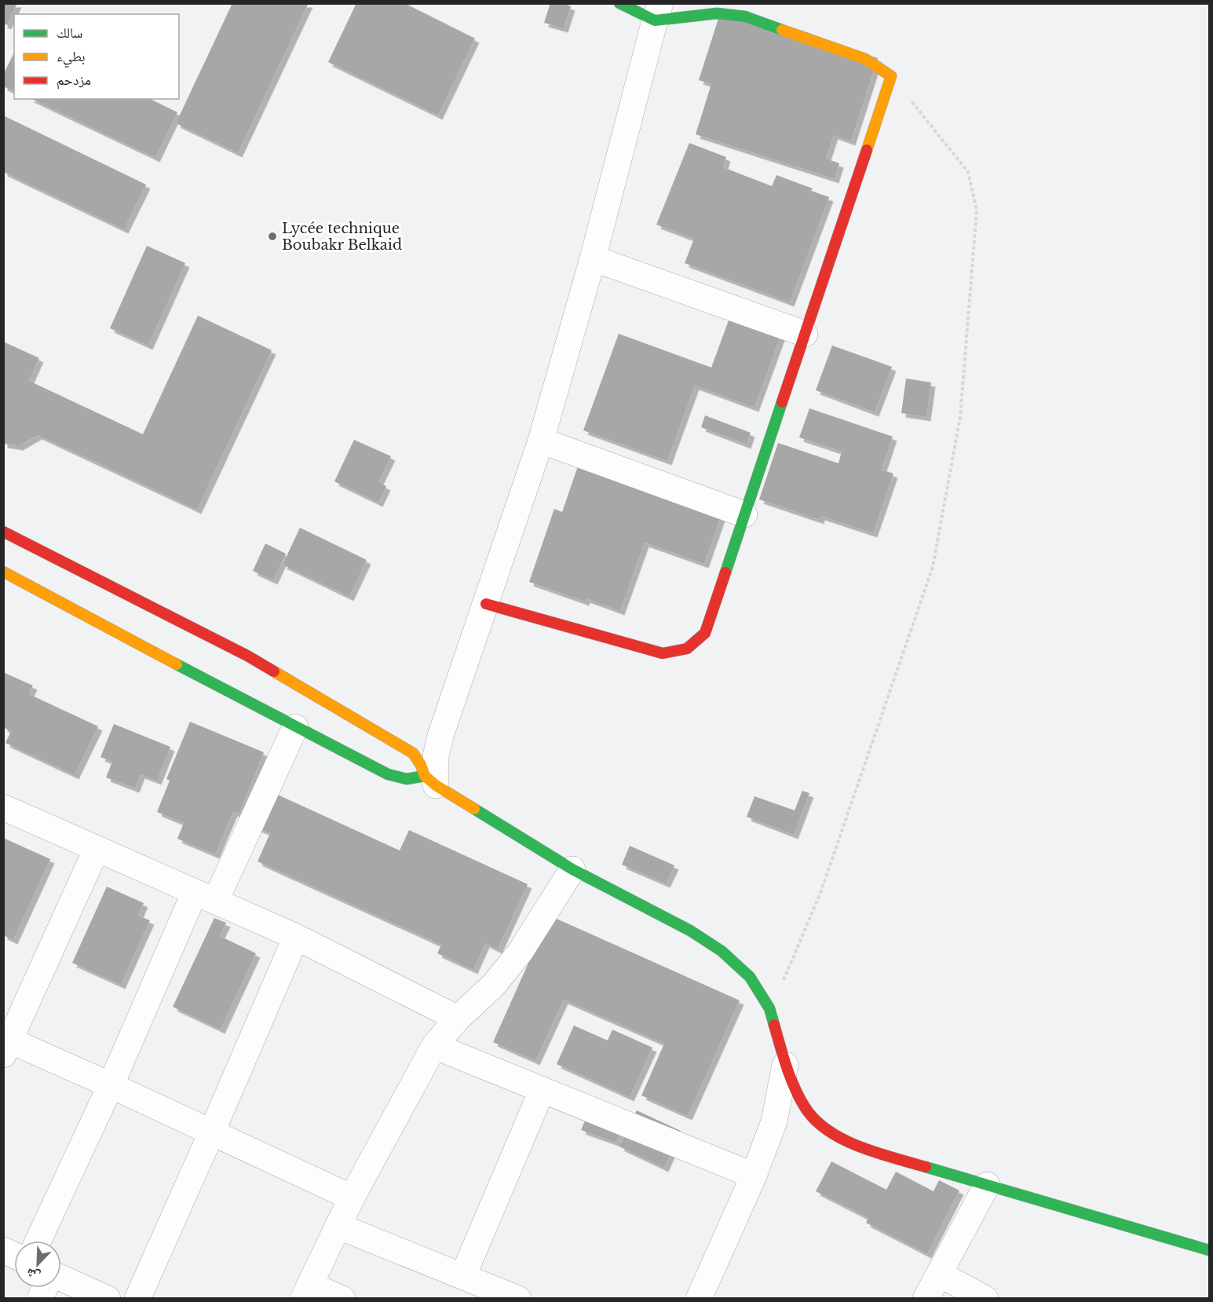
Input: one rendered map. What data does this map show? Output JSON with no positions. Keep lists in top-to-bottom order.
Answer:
{
  "places": ["Lycée technique Boubakr Belkaid"],
  "legend": ["سالك", "بطيء", "مزدحم"],
  "north": "bottom left"
}
